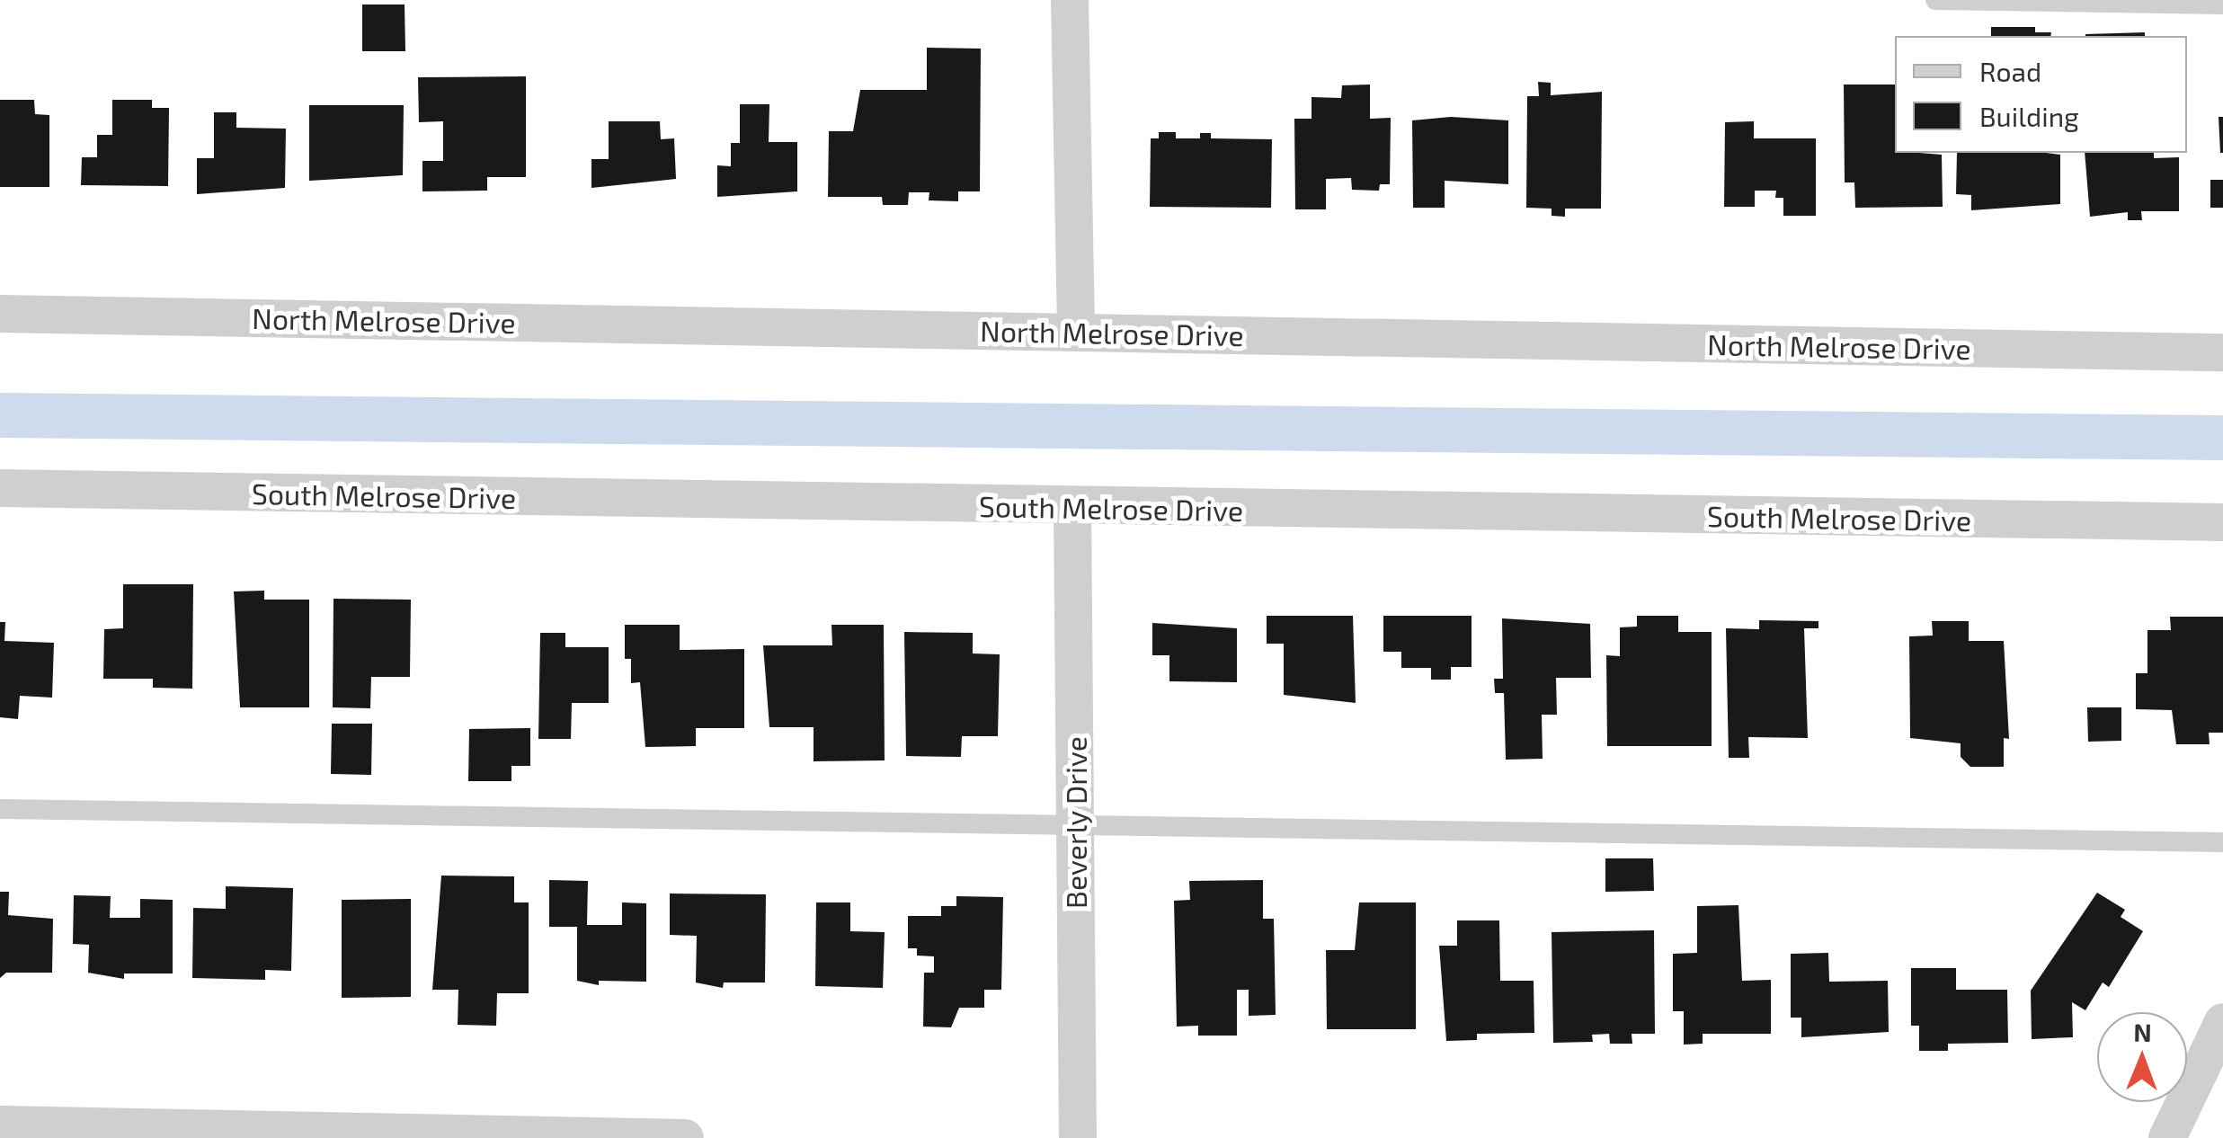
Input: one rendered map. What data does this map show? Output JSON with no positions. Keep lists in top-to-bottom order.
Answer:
{
  "streets": {
    "street": ["North Melrose Drive", "South Melrose Drive", "Beverly Drive"]
  },
  "crossings": [
    ["South Melrose Drive", "Beverly Drive"]
  ],
  "legend": ["Road", "Building"],
  "north": "top"
}
